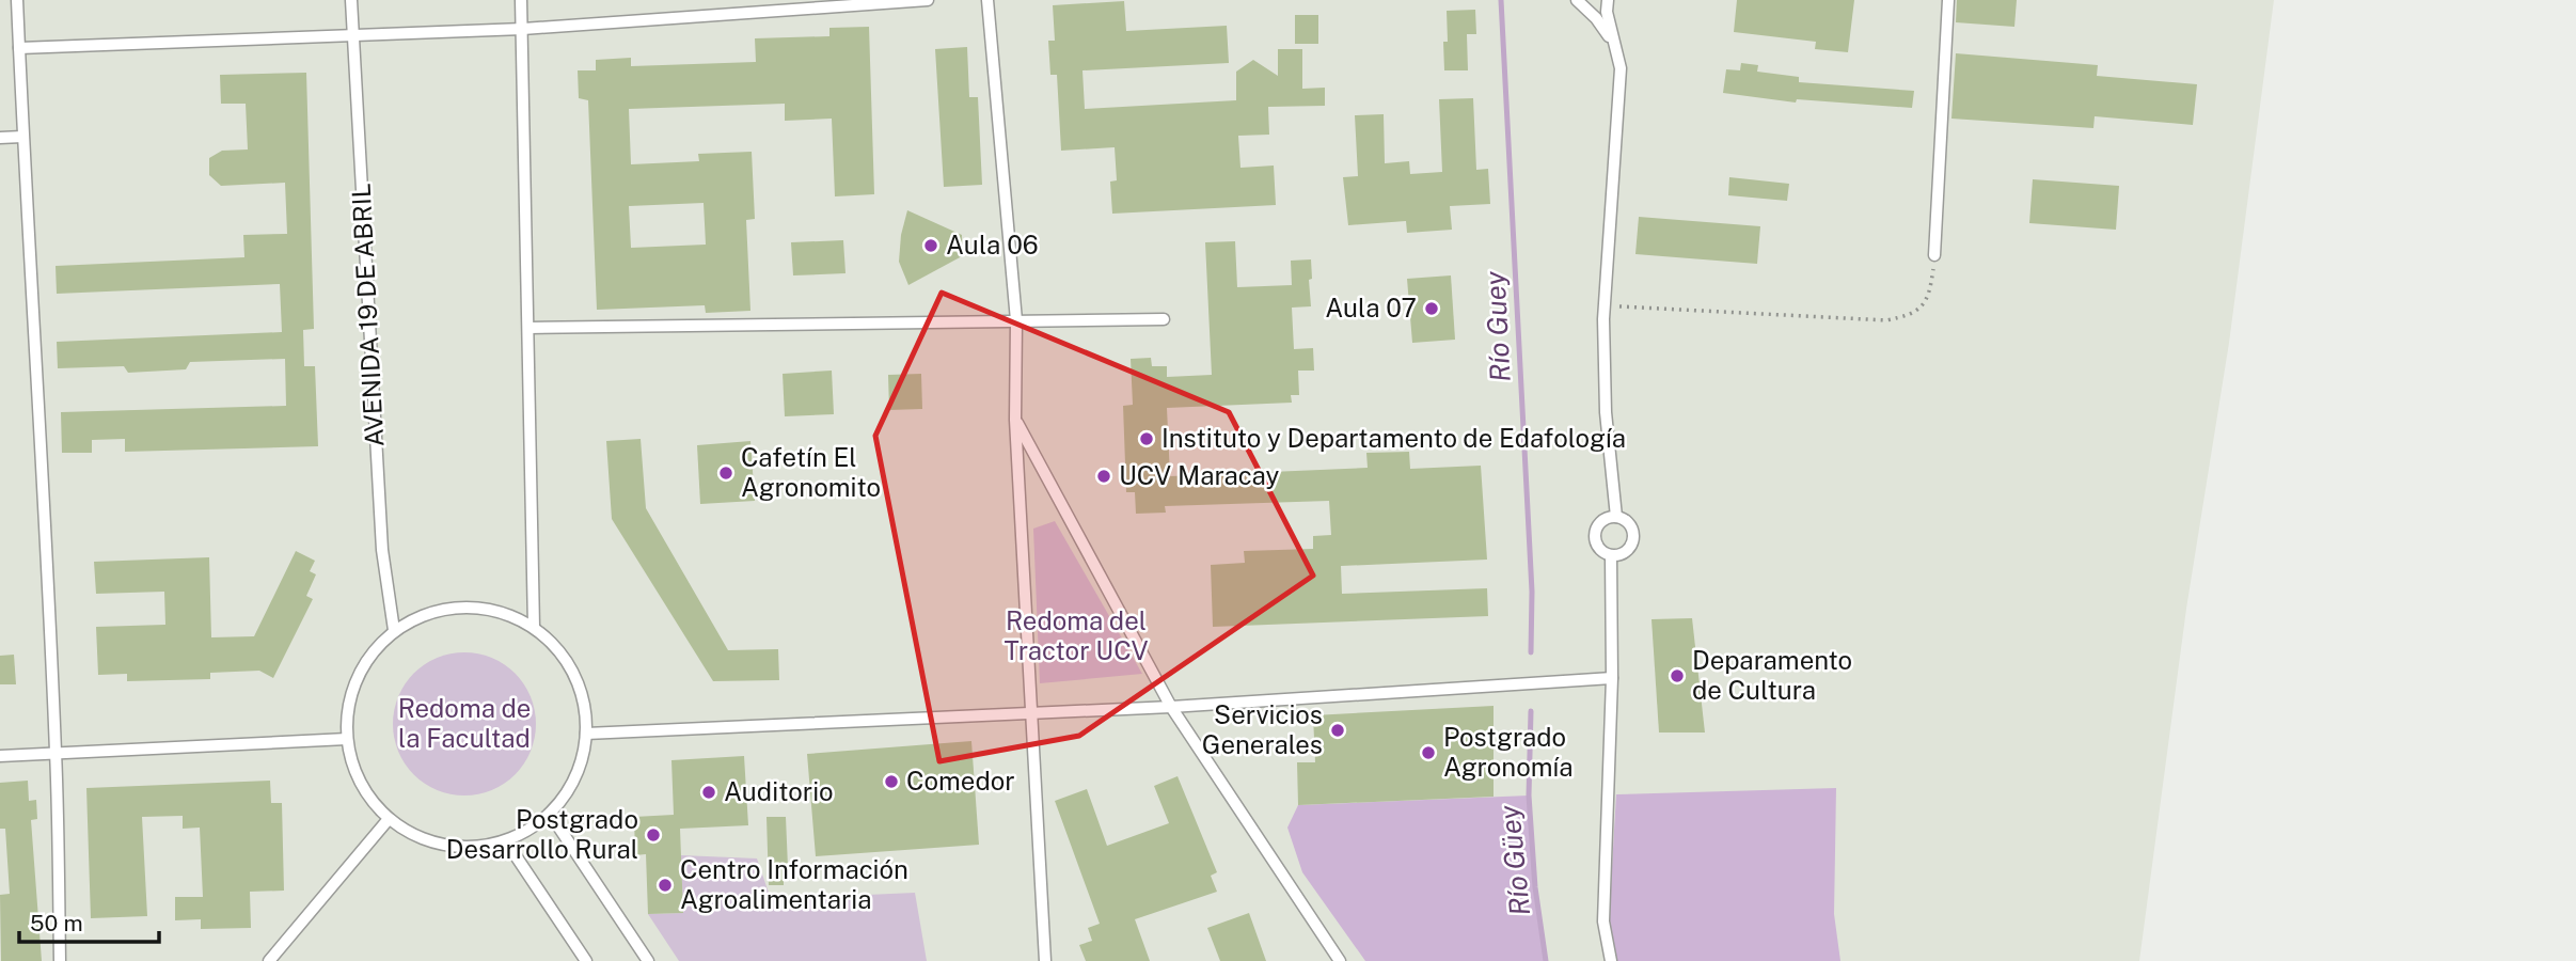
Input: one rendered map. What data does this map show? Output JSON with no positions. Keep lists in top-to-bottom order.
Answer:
{
  "streets": {
    "lane": ["AVENIDA 19 DE ABRIL"]
  },
  "water": ["Río Guey", "Río Güey"],
  "parks": ["Redoma del Tractor UCV", "Redoma de la Facultad"],
  "places": [
    "Aula 06",
    "Aula 07",
    "Instituto y Departamento de Edafología",
    "Cafetín El Agronomito",
    "UCV Maracay",
    "Deparamento de Cultura",
    "Servicios Generales",
    "Postgrado Agronomía",
    "Comedor",
    "Auditorio",
    "Postgrado Desarrollo Rural",
    "Centro Información Agroalimentaria"
  ],
  "scale_bar": "50 m"
}
